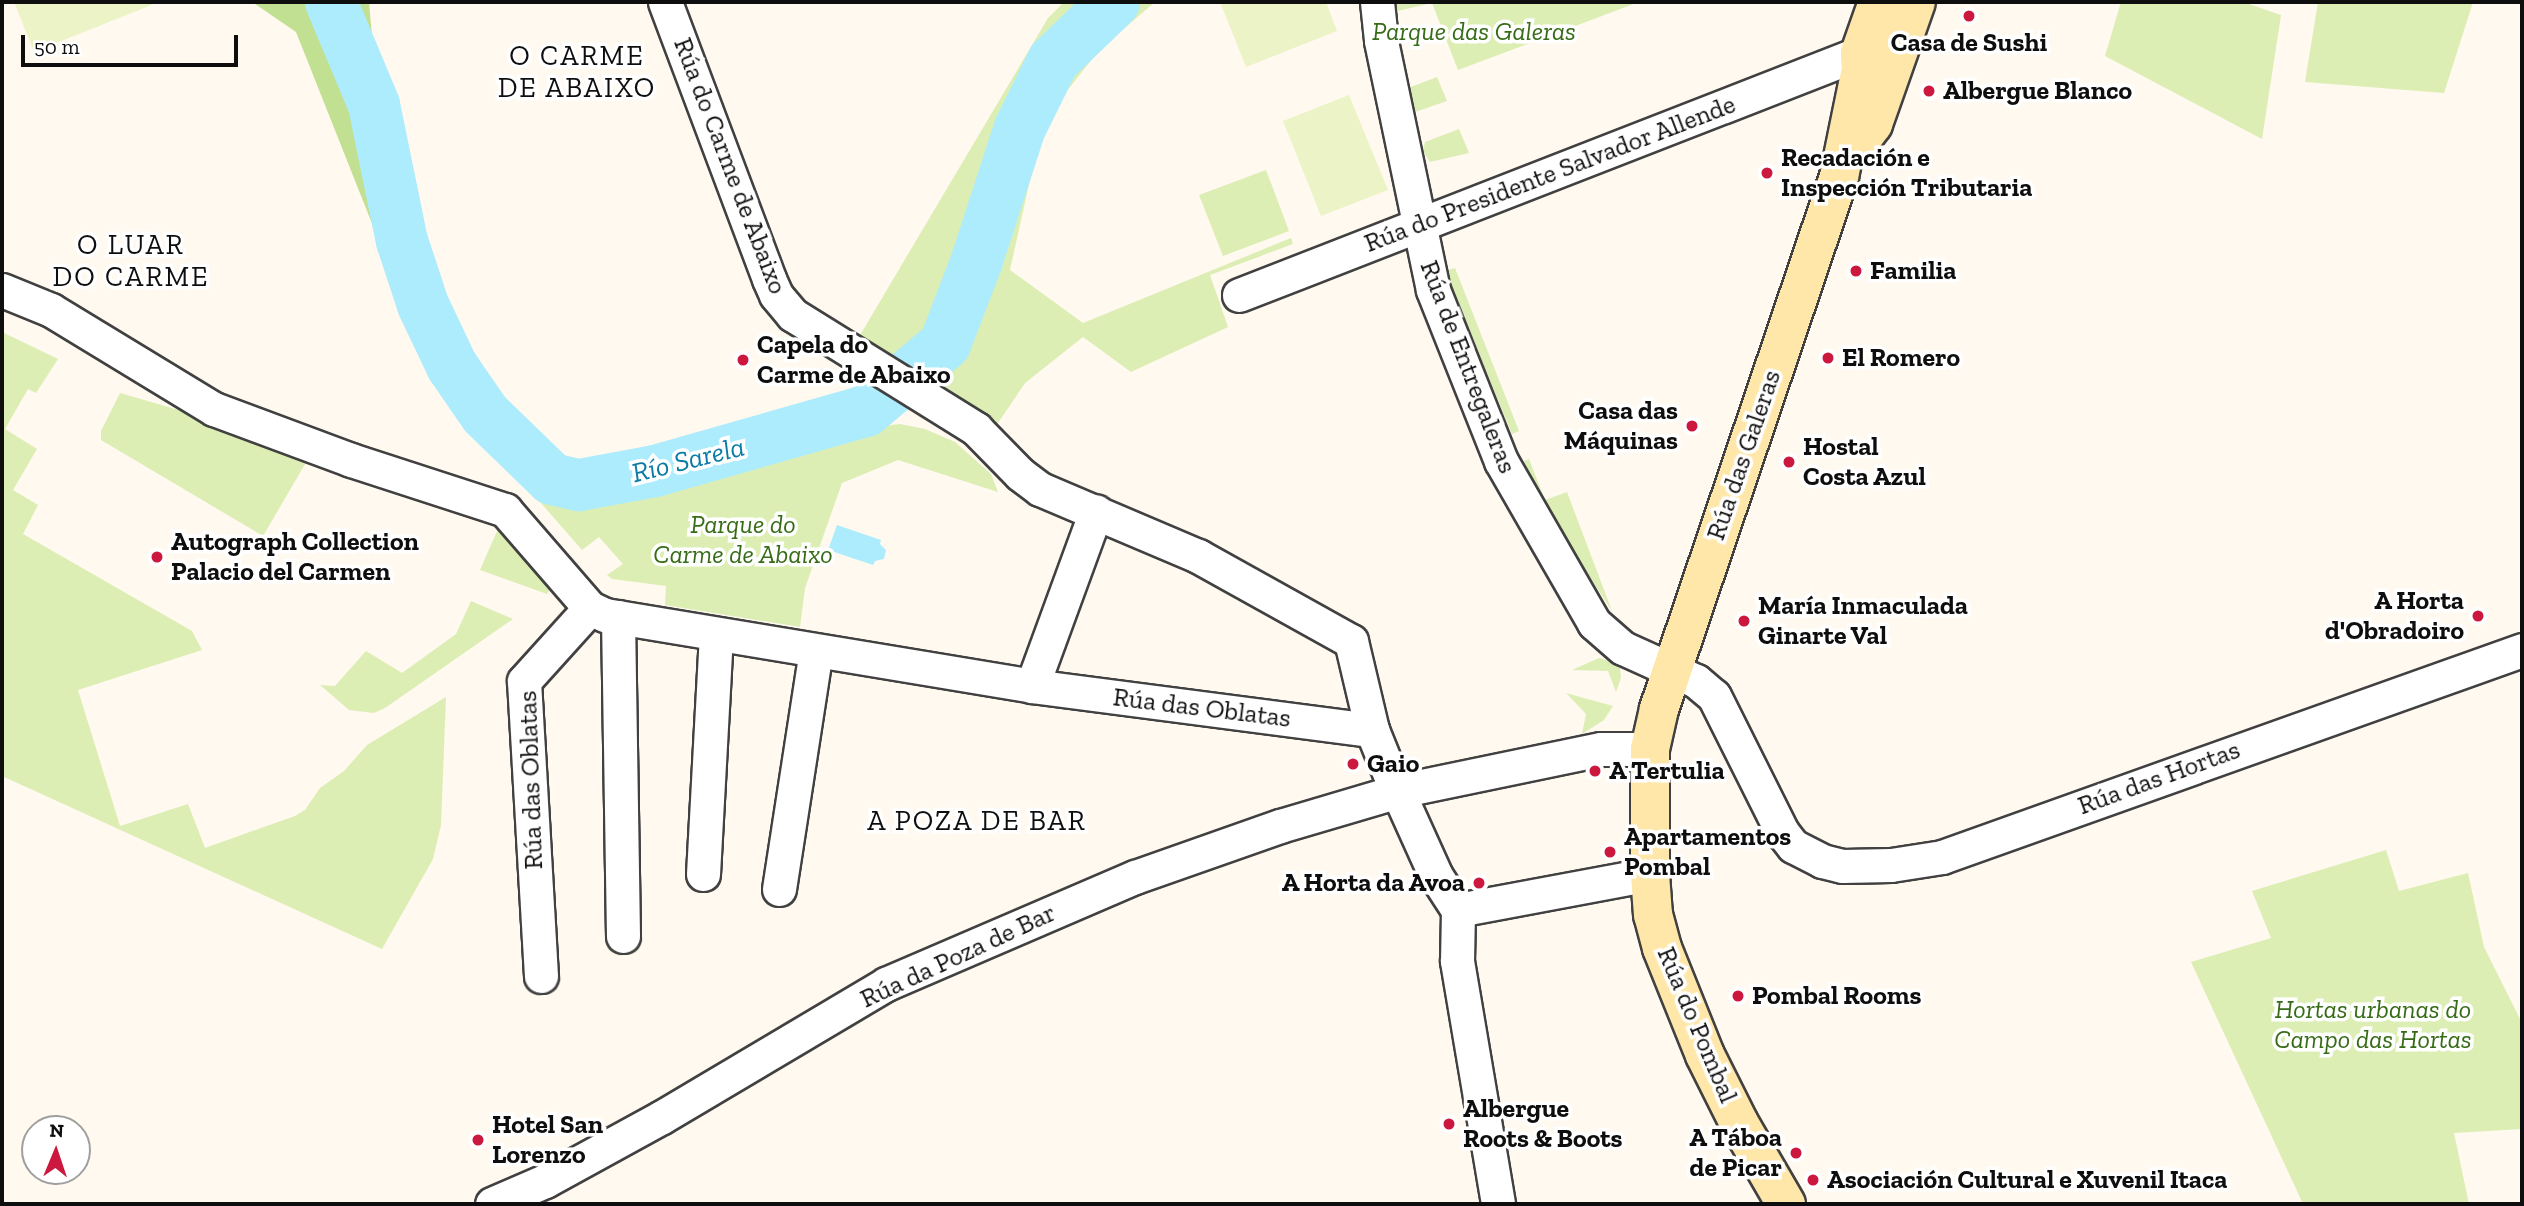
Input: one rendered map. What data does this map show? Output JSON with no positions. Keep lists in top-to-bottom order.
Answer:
{
  "streets": {
    "main road": ["Rúa das Galeras", "Rúa do Pombal"],
    "street": [
      "Rúa do Carme de Abaixo",
      "Rúa do Presidente Salvador Allende",
      "Rúa de Entregaleras",
      "Rúa das Oblatas",
      "Rúa das Hortas",
      "Rúa da Poza de Bar"
    ]
  },
  "crossings": [
    ["Rúa do Carme de Abaixo", "Rúa das Oblatas"],
    ["Rúa do Presidente Salvador Allende", "Rúa de Entregaleras"],
    ["Rúa do Presidente Salvador Allende", "Rúa das Galeras"],
    ["Rúa de Entregaleras", "Rúa das Galeras"],
    ["Rúa de Entregaleras", "Rúa das Hortas"],
    ["Rúa das Galeras", "Rúa das Hortas"],
    ["Rúa das Galeras", "Rúa da Poza de Bar"],
    ["Rúa das Galeras", "Rúa do Pombal"],
    ["Rúa da Poza de Bar", "Rúa do Pombal"]
  ],
  "districts": ["O CARME DE ABAIXO", "O LUAR DO CARME", "A POZA DE BAR"],
  "water": ["Río Sarela"],
  "parks": ["Parque das Galeras", "Parque do Carme de Abaixo", "Hortas urbanas do Campo das Hortas"],
  "places": [
    "Casa de Sushi",
    "Albergue Blanco",
    "Recadación e Inspección Tributaria",
    "Familia",
    "El Romero",
    "Capela do Carme de Abaixo",
    "Casa das Máquinas",
    "Hostal Costa Azul",
    "Autograph Collection Palacio del Carmen",
    "A Horta d'Obradoiro",
    "María Inmaculada Ginarte Val",
    "Gaio",
    "A Tertulia",
    "Apartamentos Pombal",
    "A Horta da Avoa",
    "Pombal Rooms",
    "Albergue Roots & Boots",
    "Hotel San Lorenzo",
    "A Táboa de Picar",
    "Asociación Cultural e Xuvenil Itaca"
  ],
  "scale_bar": "50 m",
  "north": "top"
}
